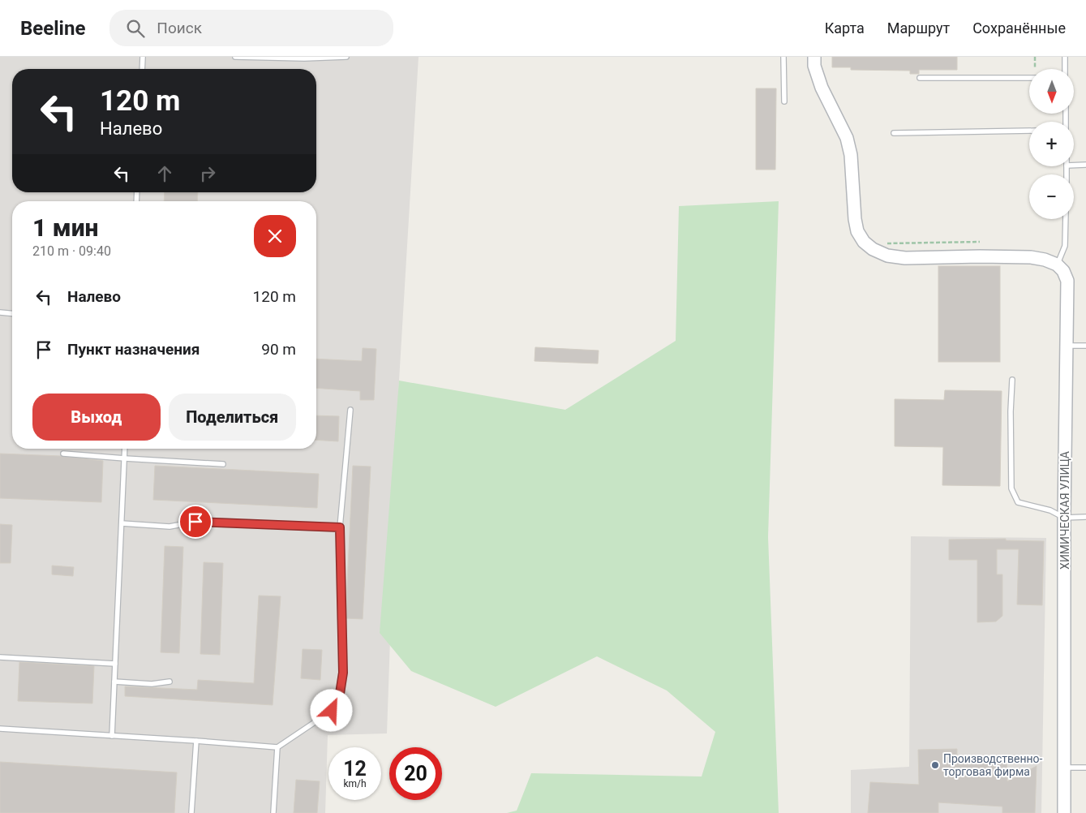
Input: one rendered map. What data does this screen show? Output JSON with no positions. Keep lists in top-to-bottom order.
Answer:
{
  "streets": {
    "main road": ["ХИМИЧЕСКАЯ УЛИЦА"]
  },
  "places": ["Производственно- торговая фирма"],
  "north": "bottom",
  "page": {
    "header": "Beeline",
    "search": "Поиск",
    "nav": ["Карта", "Маршрут", "Сохранённые"],
    "map_buttons": ["+", "−"],
    "turn": ["120 m", "Налево"],
    "heading": ["1 мин", "210 m · 09:40"],
    "list": [
      {
        "name": "Налево",
        "value": "120 m"
      },
      {
        "name": "Пункт назначения",
        "value": "90 m"
      }
    ],
    "buttons": ["Выход", "Поделиться"],
    "speed": "12 km/h",
    "limit": "20"
  }
}
